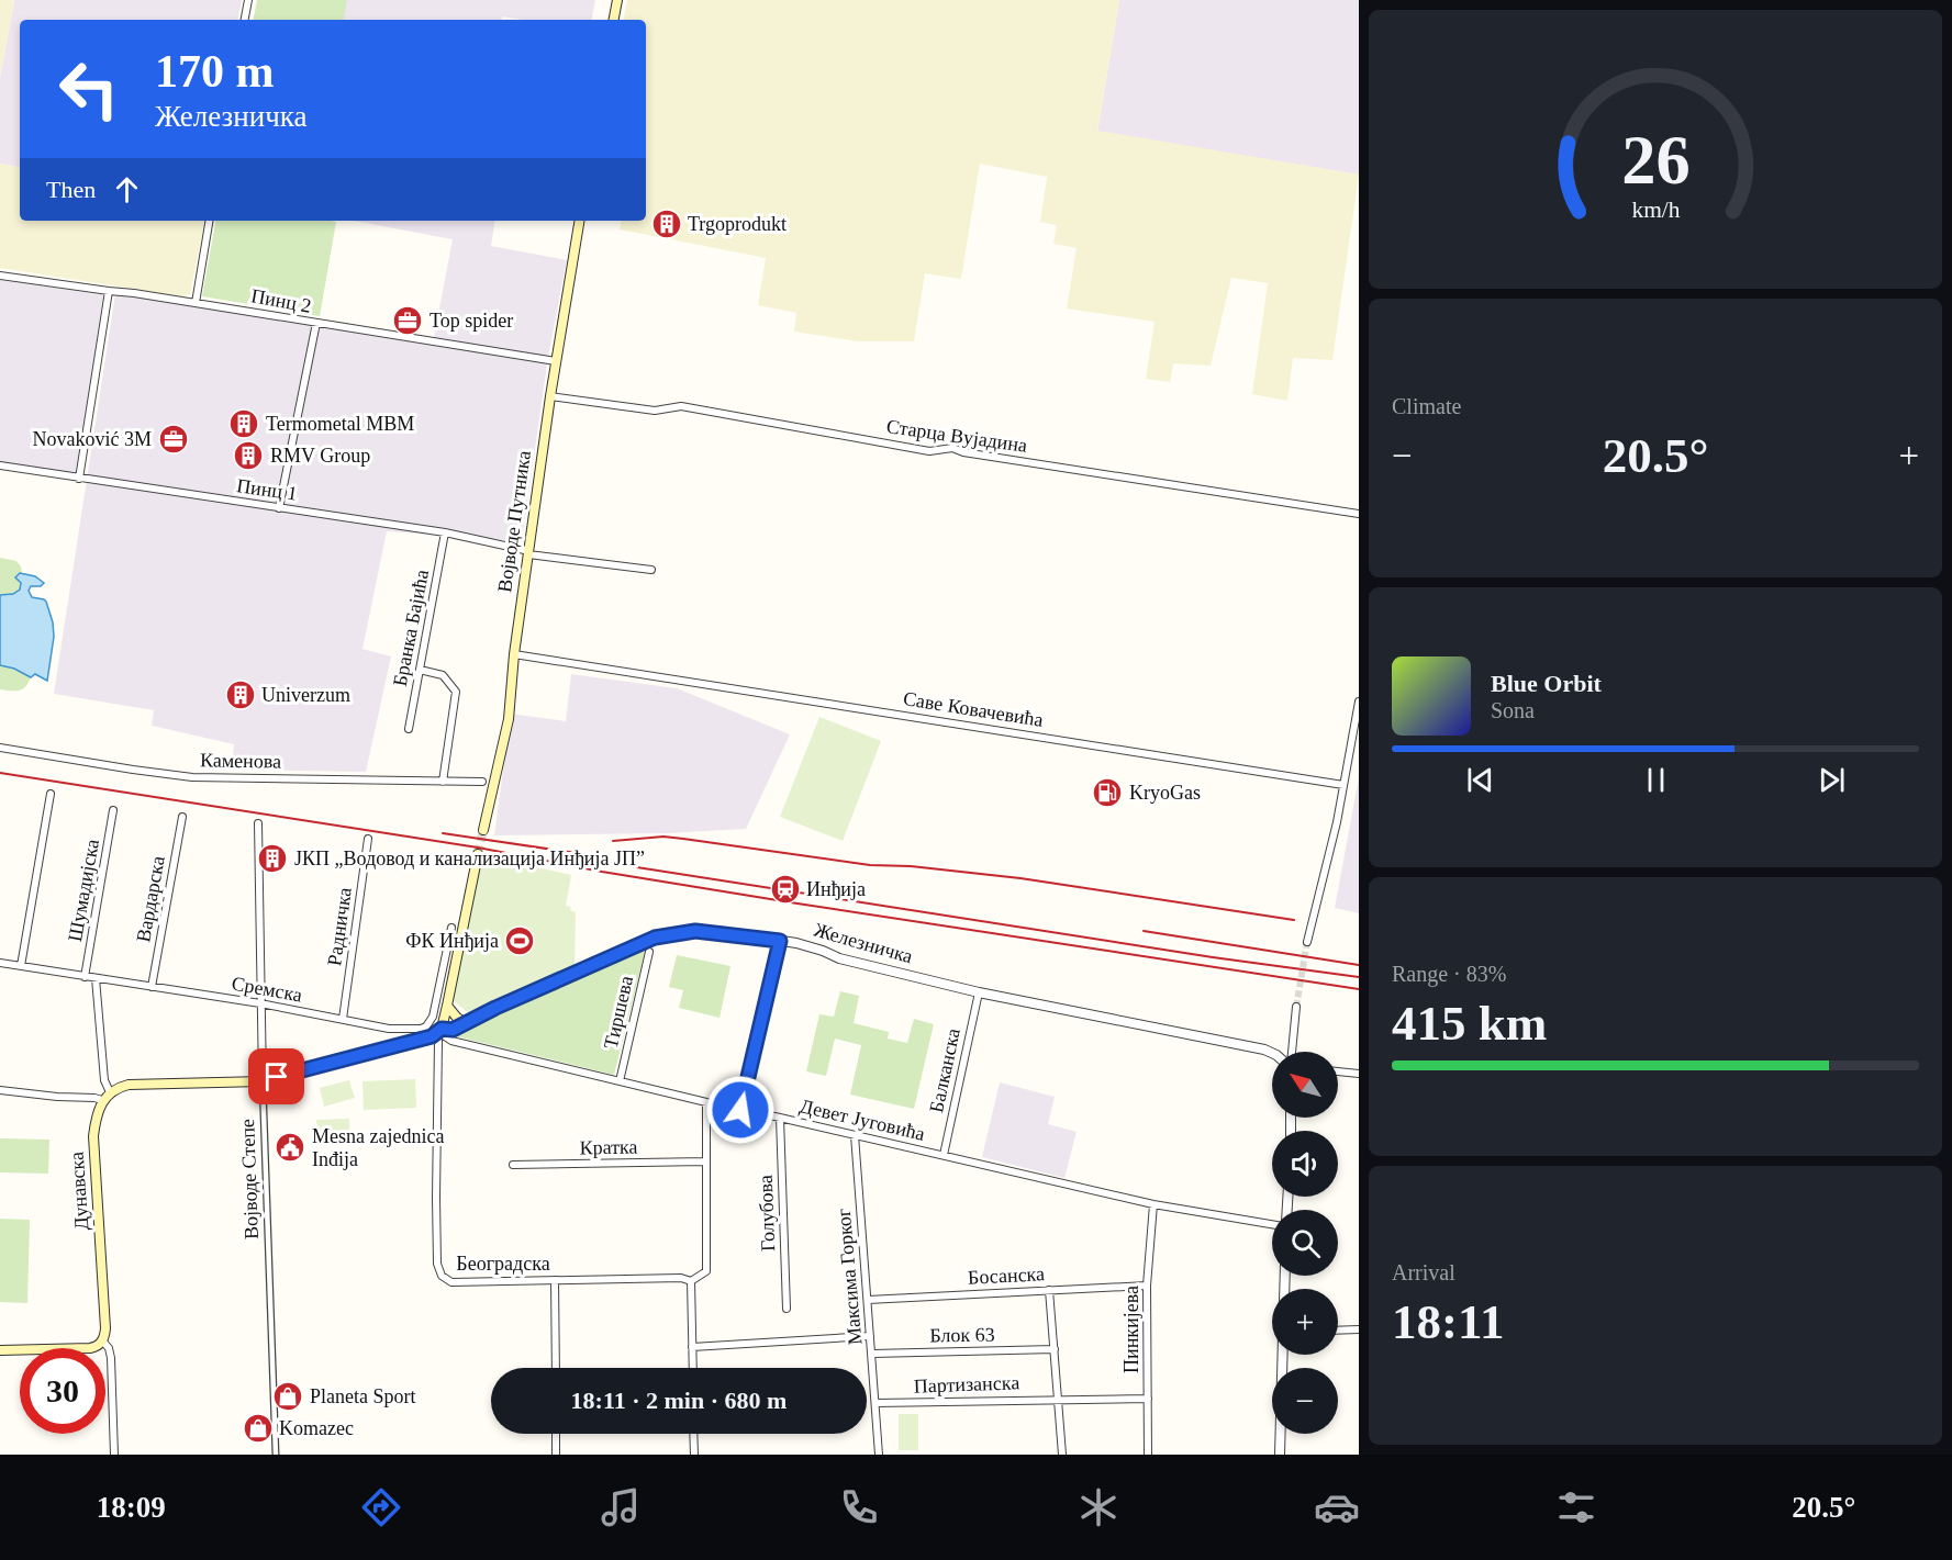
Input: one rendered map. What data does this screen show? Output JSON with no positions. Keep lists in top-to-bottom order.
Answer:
{
  "streets": {
    "main road": ["Војводе Путника", "Железничка", "Дунавска"],
    "street": [
      "Пинц 2",
      "Старца Вујадина",
      "Пинц 1",
      "Бранка Бајића",
      "Саве Ковачевића",
      "Каменова",
      "Шумадијска",
      "Вардарска",
      "Радничка",
      "Сремска",
      "Тиршева",
      "Балканска",
      "Девет Југовића",
      "Кратка",
      "Војводе Степе",
      "Голубова",
      "Београдска",
      "Босанска",
      "Максима Горког",
      "Пинкијева",
      "Блок 63",
      "Партизанска"
    ]
  },
  "crossings": [
    ["Пинц 2", "Војводе Путника"],
    ["Старца Вујадина", "Војводе Путника"],
    ["Пинц 1", "Војводе Путника"],
    ["Пинц 1", "Бранка Бајића"],
    ["Војводе Путника", "Саве Ковачевића"],
    ["Шумадијска", "Сремска"],
    ["Вардарска", "Сремска"],
    ["Радничка", "Сремска"],
    ["Железничка", "Балканска"],
    ["Железничка", "Девет Југовића"],
    ["Железничка", "Војводе Степе"],
    ["Железничка", "Београдска"],
    ["Сремска", "Војводе Степе"],
    ["Тиршева", "Девет Југовића"],
    ["Балканска", "Девет Југовића"],
    ["Девет Југовића", "Голубова"],
    ["Девет Југовића", "Београдска"],
    ["Девет Југовића", "Максима Горког"],
    ["Девет Југовића", "Пинкијева"],
    ["Босанска", "Максима Горког"],
    ["Босанска", "Пинкијева"],
    ["Максима Горког", "Блок 63"],
    ["Максима Горког", "Партизанска"],
    ["Пинкијева", "Партизанска"]
  ],
  "places": {
    "building": [
      "Trgoprodukt",
      "Termometal MBM",
      "RMV Group",
      "Univerzum",
      "ЈКП „Водовод и канализација Инђија ЈП”"
    ],
    "office": ["Top spider", "Novaković 3M"],
    "fuel station": ["KryoGas"],
    "station": ["Инђија"],
    "sports": ["ФК Инђија"],
    "public building": ["Mesna zajednica Inđija"],
    "shop": ["Planeta Sport", "Komazec"]
  },
  "north": "top left",
  "page": {
    "turn": ["170 m", "Железничка"],
    "then": "Then",
    "tile": [
      "Climate",
      ["Range · 83%", "415 km"],
      ["Arrival", "18:11"]
    ],
    "heat": ["−", "20.5°", "+"],
    "song": ["Blue Orbit", "Sona"],
    "map_buttons": ["+", "−"],
    "limit": "30",
    "trip": "18:11 · 2 min · 680 m",
    "tabs": ["18:09", "20.5°"],
    "gauge": ["26", "km/h"]
  }
}
